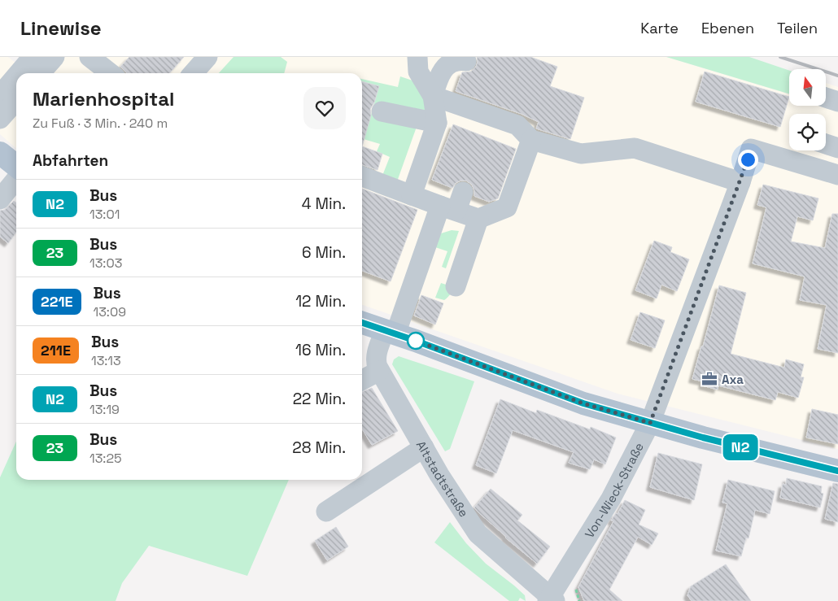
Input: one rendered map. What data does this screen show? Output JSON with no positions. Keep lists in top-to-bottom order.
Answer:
{
  "streets": {
    "street": ["Altstadtstraße", "Von-Wieck-Straße"]
  },
  "crossings": [
    ["Altstadtstraße", "Von-Wieck-Straße"]
  ],
  "places": {
    "office": ["Axa"]
  },
  "lines": ["bus line N2"],
  "north": "top",
  "page": {
    "header": "Linewise",
    "nav": ["Karte", "Ebenen", "Teilen"],
    "on_map": "N2",
    "heading": [
      ["Marienhospital", "Zu Fuß · 3 Min. · 240 m"],
      "Abfahrten"
    ],
    "list": [
      {
        "mark": "N2",
        "name": "Bus",
        "note": "13:01",
        "value": "4 Min."
      },
      {
        "mark": "23",
        "name": "Bus",
        "note": "13:03",
        "value": "6 Min."
      },
      {
        "mark": "221E",
        "name": "Bus",
        "note": "13:09",
        "value": "12 Min."
      },
      {
        "mark": "211E",
        "name": "Bus",
        "note": "13:13",
        "value": "16 Min."
      },
      {
        "mark": "N2",
        "name": "Bus",
        "note": "13:19",
        "value": "22 Min."
      },
      {
        "mark": "23",
        "name": "Bus",
        "note": "13:25",
        "value": "28 Min."
      }
    ]
  }
}
